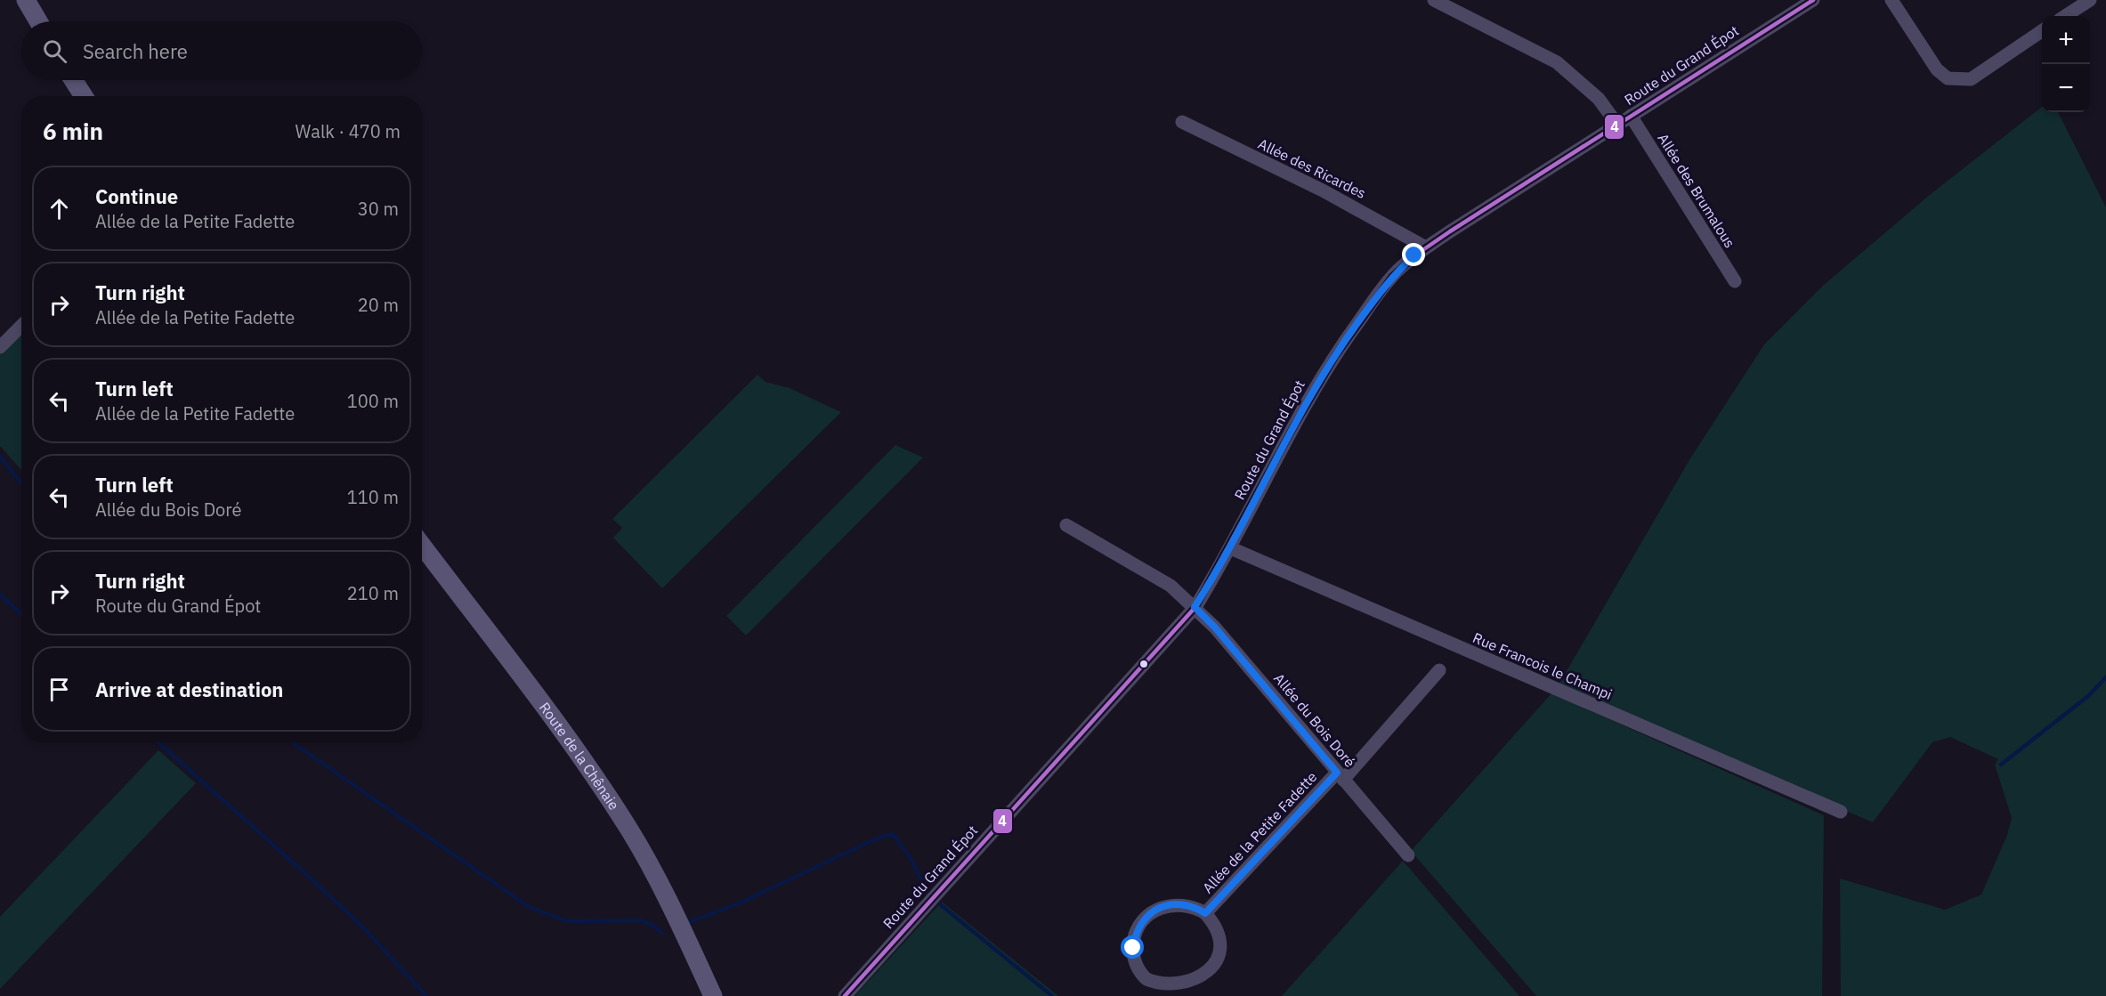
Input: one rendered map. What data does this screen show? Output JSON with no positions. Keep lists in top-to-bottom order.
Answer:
{
  "streets": {
    "main road": ["Route de la Chênaie"],
    "street": [
      "Route du Grand Épot",
      "Allée des Ricardes",
      "Allée des Brumalous",
      "Rue Francois le Champi",
      "Allée du Bois Doré",
      "Allée de la Petite Fadette"
    ]
  },
  "crossings": [
    ["Route du Grand Épot", "Allée des Ricardes"],
    ["Route du Grand Épot", "Allée des Brumalous"],
    ["Route du Grand Épot", "Rue Francois le Champi"],
    ["Route du Grand Épot", "Allée du Bois Doré"],
    ["Allée du Bois Doré", "Allée de la Petite Fadette"]
  ],
  "lines": ["transit line 4"],
  "page": {
    "map_buttons": ["+", "−"],
    "search": "Search here",
    "heading": ["6 min", "Walk · 470 m"],
    "list": [
      ["Continue", "Allée de la Petite Fadette", "30 m"],
      ["Turn right", "Allée de la Petite Fadette", "20 m"],
      ["Turn left", "Allée de la Petite Fadette", "100 m"],
      ["Turn left", "Allée du Bois Doré", "110 m"],
      ["Turn right", "Route du Grand Épot", "210 m"],
      "Arrive at destination"
    ]
  }
}
